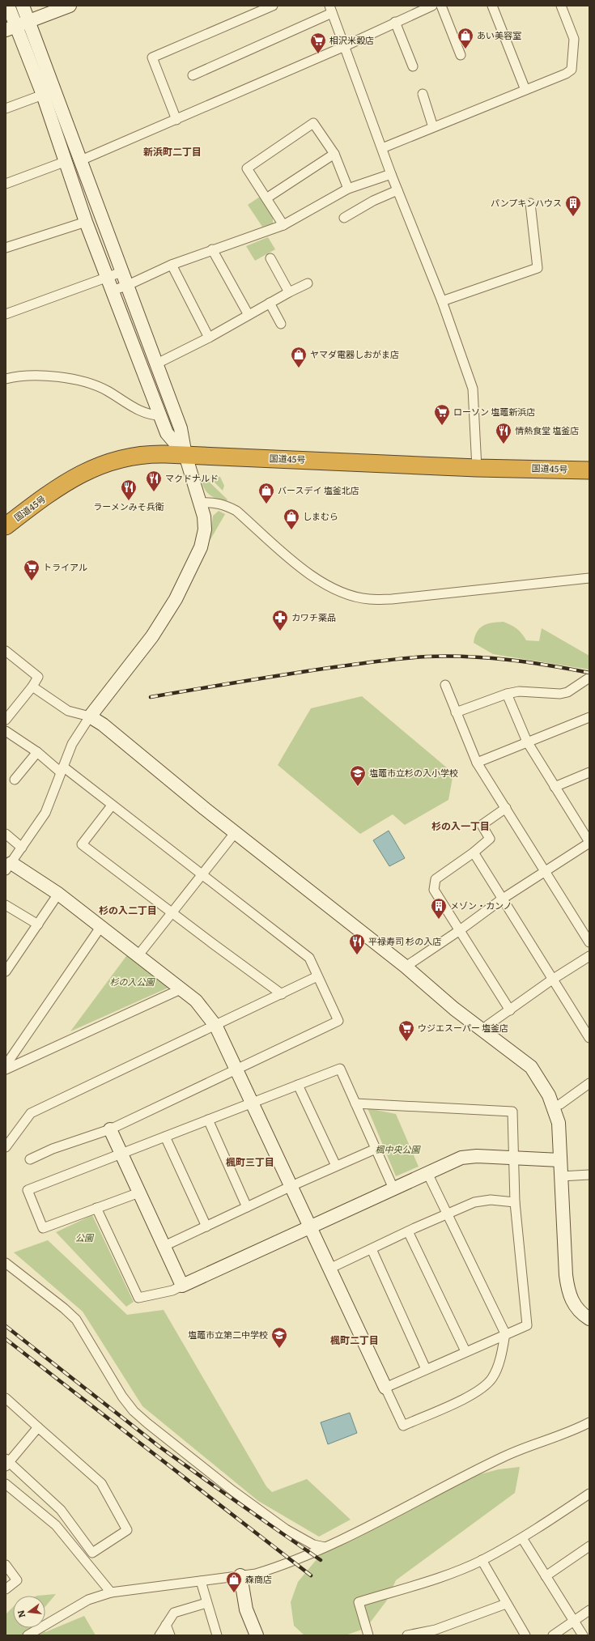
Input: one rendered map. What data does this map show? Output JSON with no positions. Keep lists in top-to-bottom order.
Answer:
{
  "streets": {
    "highway": ["国道45号"]
  },
  "districts": [
    "新浜町二丁目",
    "杉の入一丁目",
    "杉の入二丁目",
    "楓町三丁目",
    "楓町二丁目"
  ],
  "parks": ["杉の入公園", "楓中央公園", "公園"],
  "places": {
    "shop": [
      "あい美容室",
      "ヤマダ電器しおがま店",
      "バースデイ 塩釜北店",
      "しまむら",
      "森商店"
    ],
    "supermarket": [
      "相沢米穀店",
      "ローソン 塩竈新浜店",
      "トライアル",
      "ウジエスーパー 塩釜店"
    ],
    "building": ["パンプキンハウス", "メゾン・カンノ"],
    "restaurant": [
      "情熱食堂 塩釜店",
      "マクドナルド",
      "ラーメンみそ兵衛",
      "平禄寿司 杉の入店"
    ],
    "pharmacy": ["カワチ薬品"],
    "school or university": ["塩竈市立杉の入小学校", "塩竈市立第二中学校"]
  },
  "north": "left"
}
